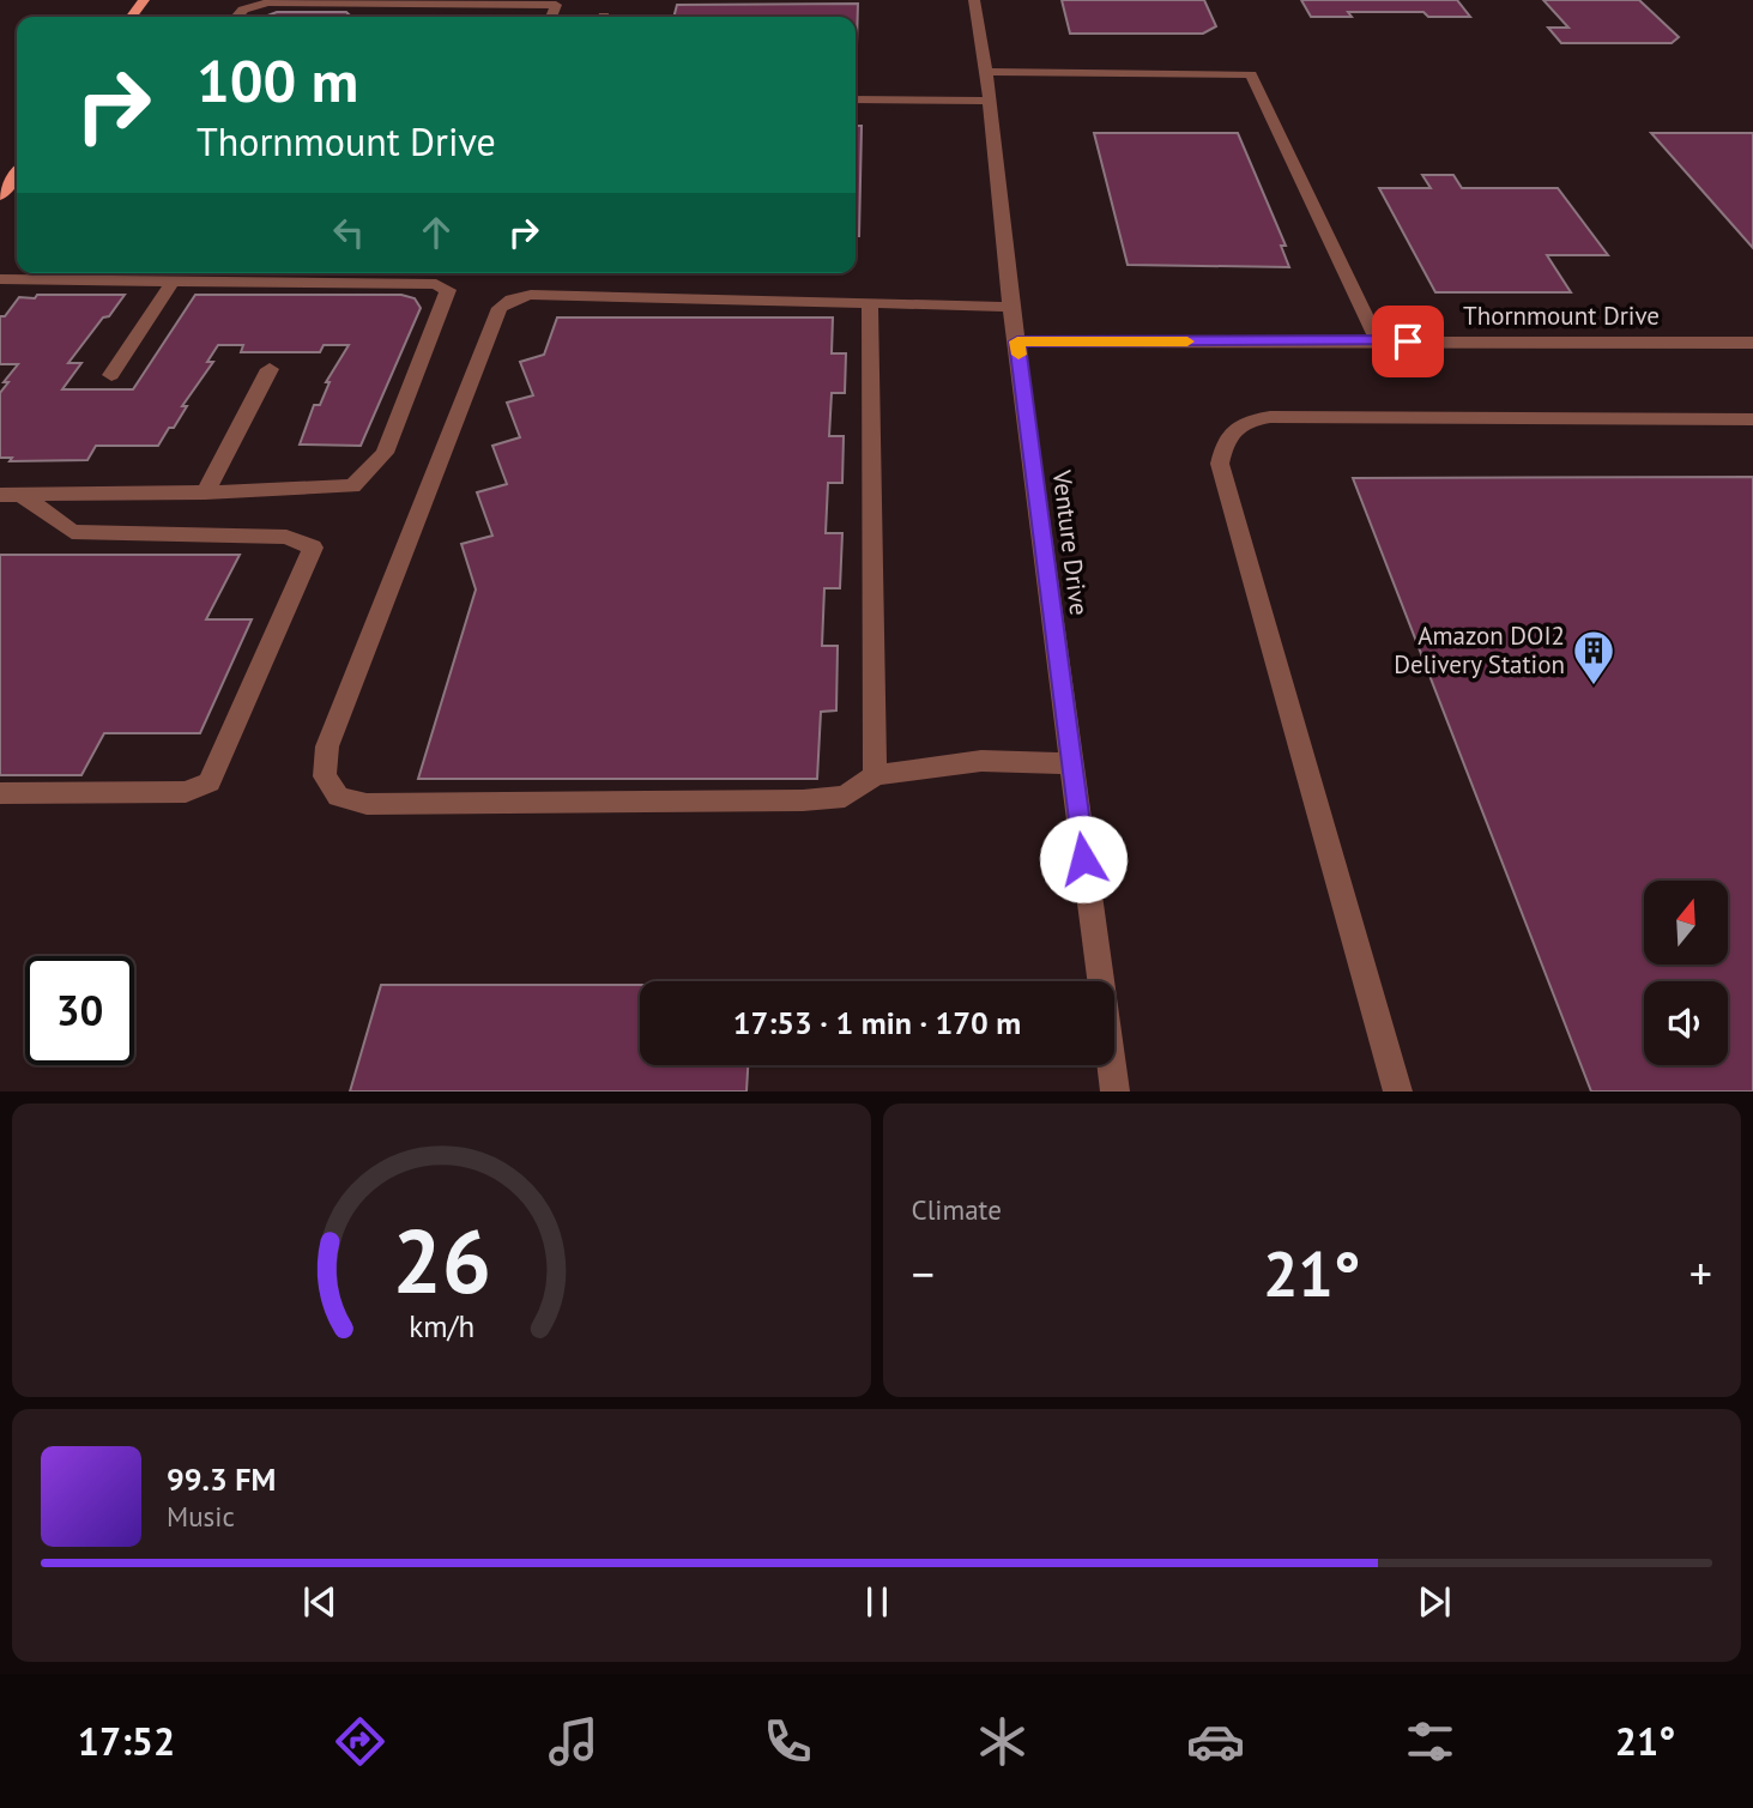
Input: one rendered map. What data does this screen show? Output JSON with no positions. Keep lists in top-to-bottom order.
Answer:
{
  "streets": {
    "street": ["Thornmount Drive", "Venture Drive"]
  },
  "crossings": [
    ["Thornmount Drive", "Venture Drive"]
  ],
  "places": {
    "building": ["Amazon DOI2 Delivery Station"]
  },
  "north": "top",
  "page": {
    "turn": ["100 m", "Thornmount Drive"],
    "limit": "30",
    "trip": "17:53 · 1 min · 170 m",
    "tile": "Climate",
    "heat": ["−", "21°", "+"],
    "song": ["99.3 FM", "Music"],
    "tabs": ["17:52", "21°"],
    "gauge": ["26", "km/h"]
  }
}
